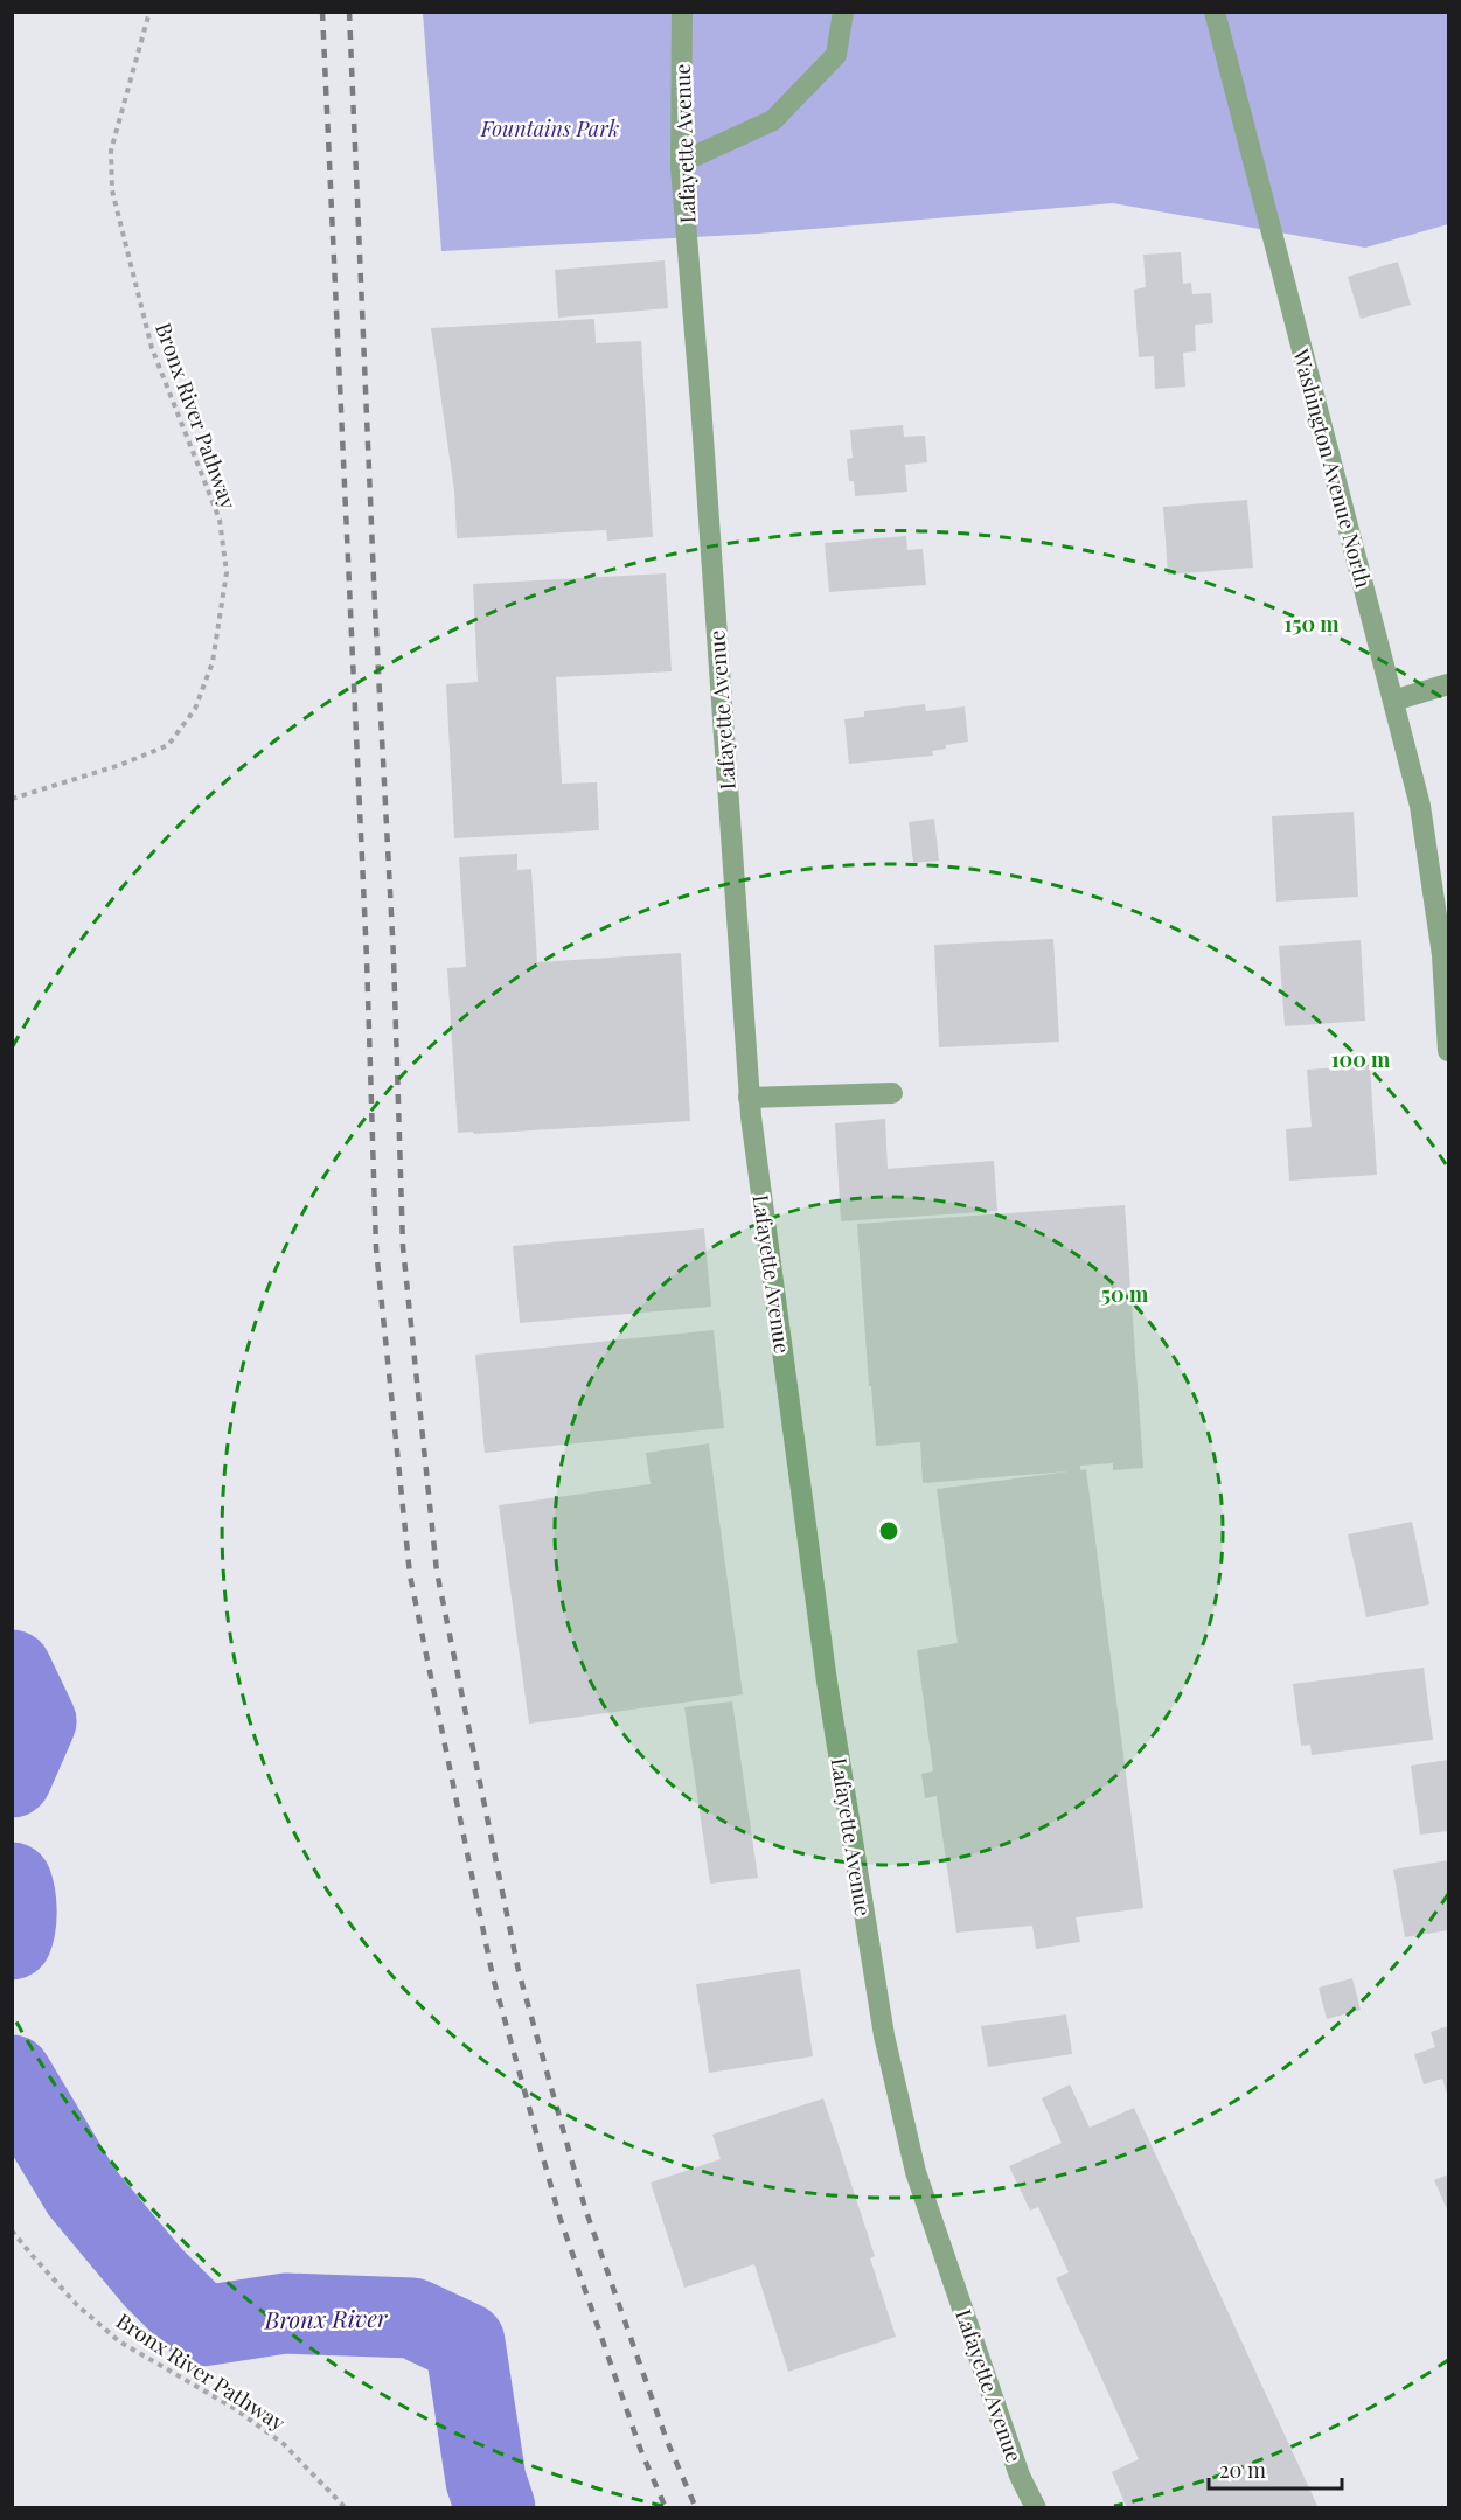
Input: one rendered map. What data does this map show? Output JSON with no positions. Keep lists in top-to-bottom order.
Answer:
{
  "streets": {
    "street": ["Lafayette Avenue", "Washington Avenue North"],
    "path": ["Bronx River Pathway"]
  },
  "water": ["Bronx River"],
  "parks": ["Fountains Park"],
  "scale_bar": "20 m",
  "rings": ["150 m", "100 m", "50 m"]
}
